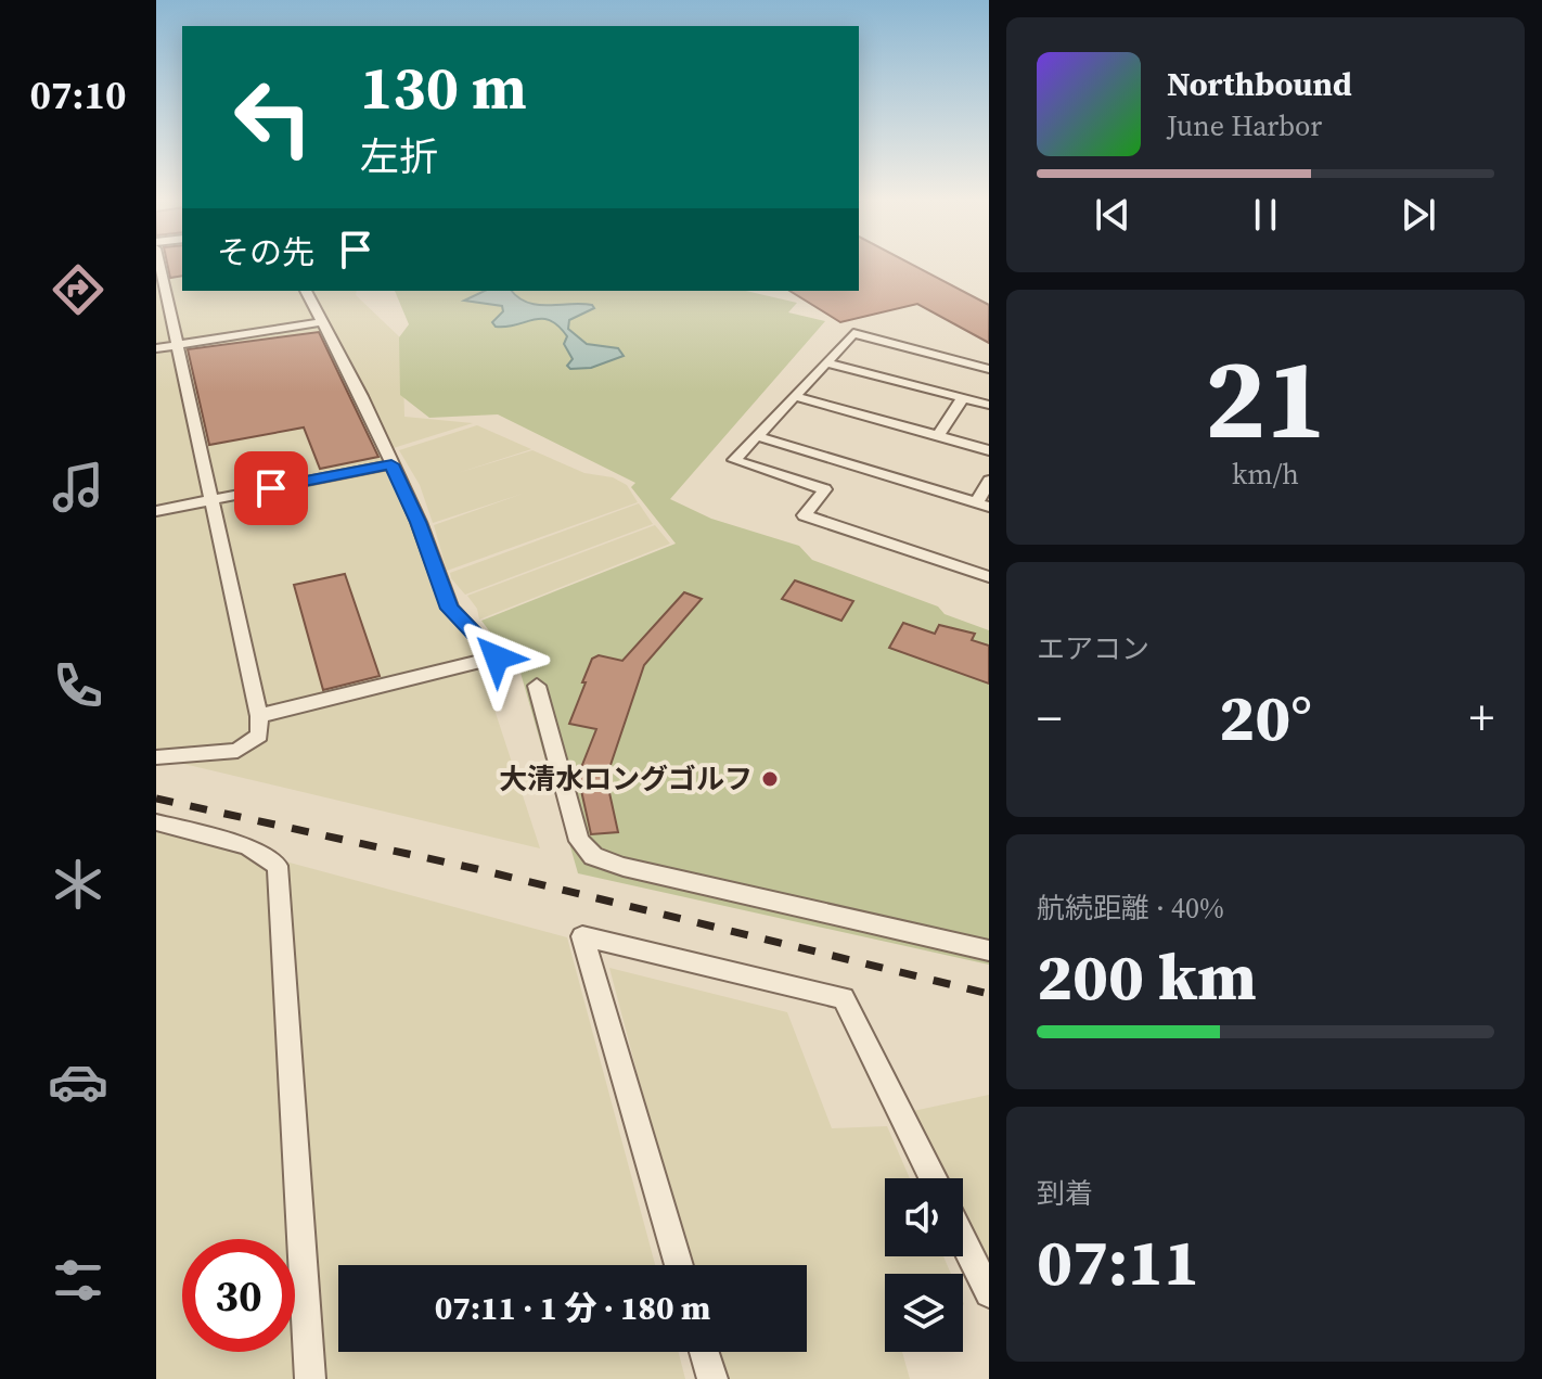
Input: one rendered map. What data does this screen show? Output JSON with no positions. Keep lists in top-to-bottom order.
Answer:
{
  "places": ["大清水ロングゴルフ"],
  "page": {
    "tabs": "07:10",
    "turn": ["130 m", "左折"],
    "song": ["Northbound", "June Harbor"],
    "then": "その先",
    "tile": [
      ["21", "km/h"],
      "エアコン",
      ["航続距離 · 40%", "200 km"],
      ["到着", "07:11"]
    ],
    "heat": ["−", "20°", "+"],
    "limit": "30",
    "trip": "07:11 · 1 分 · 180 m"
  }
}
